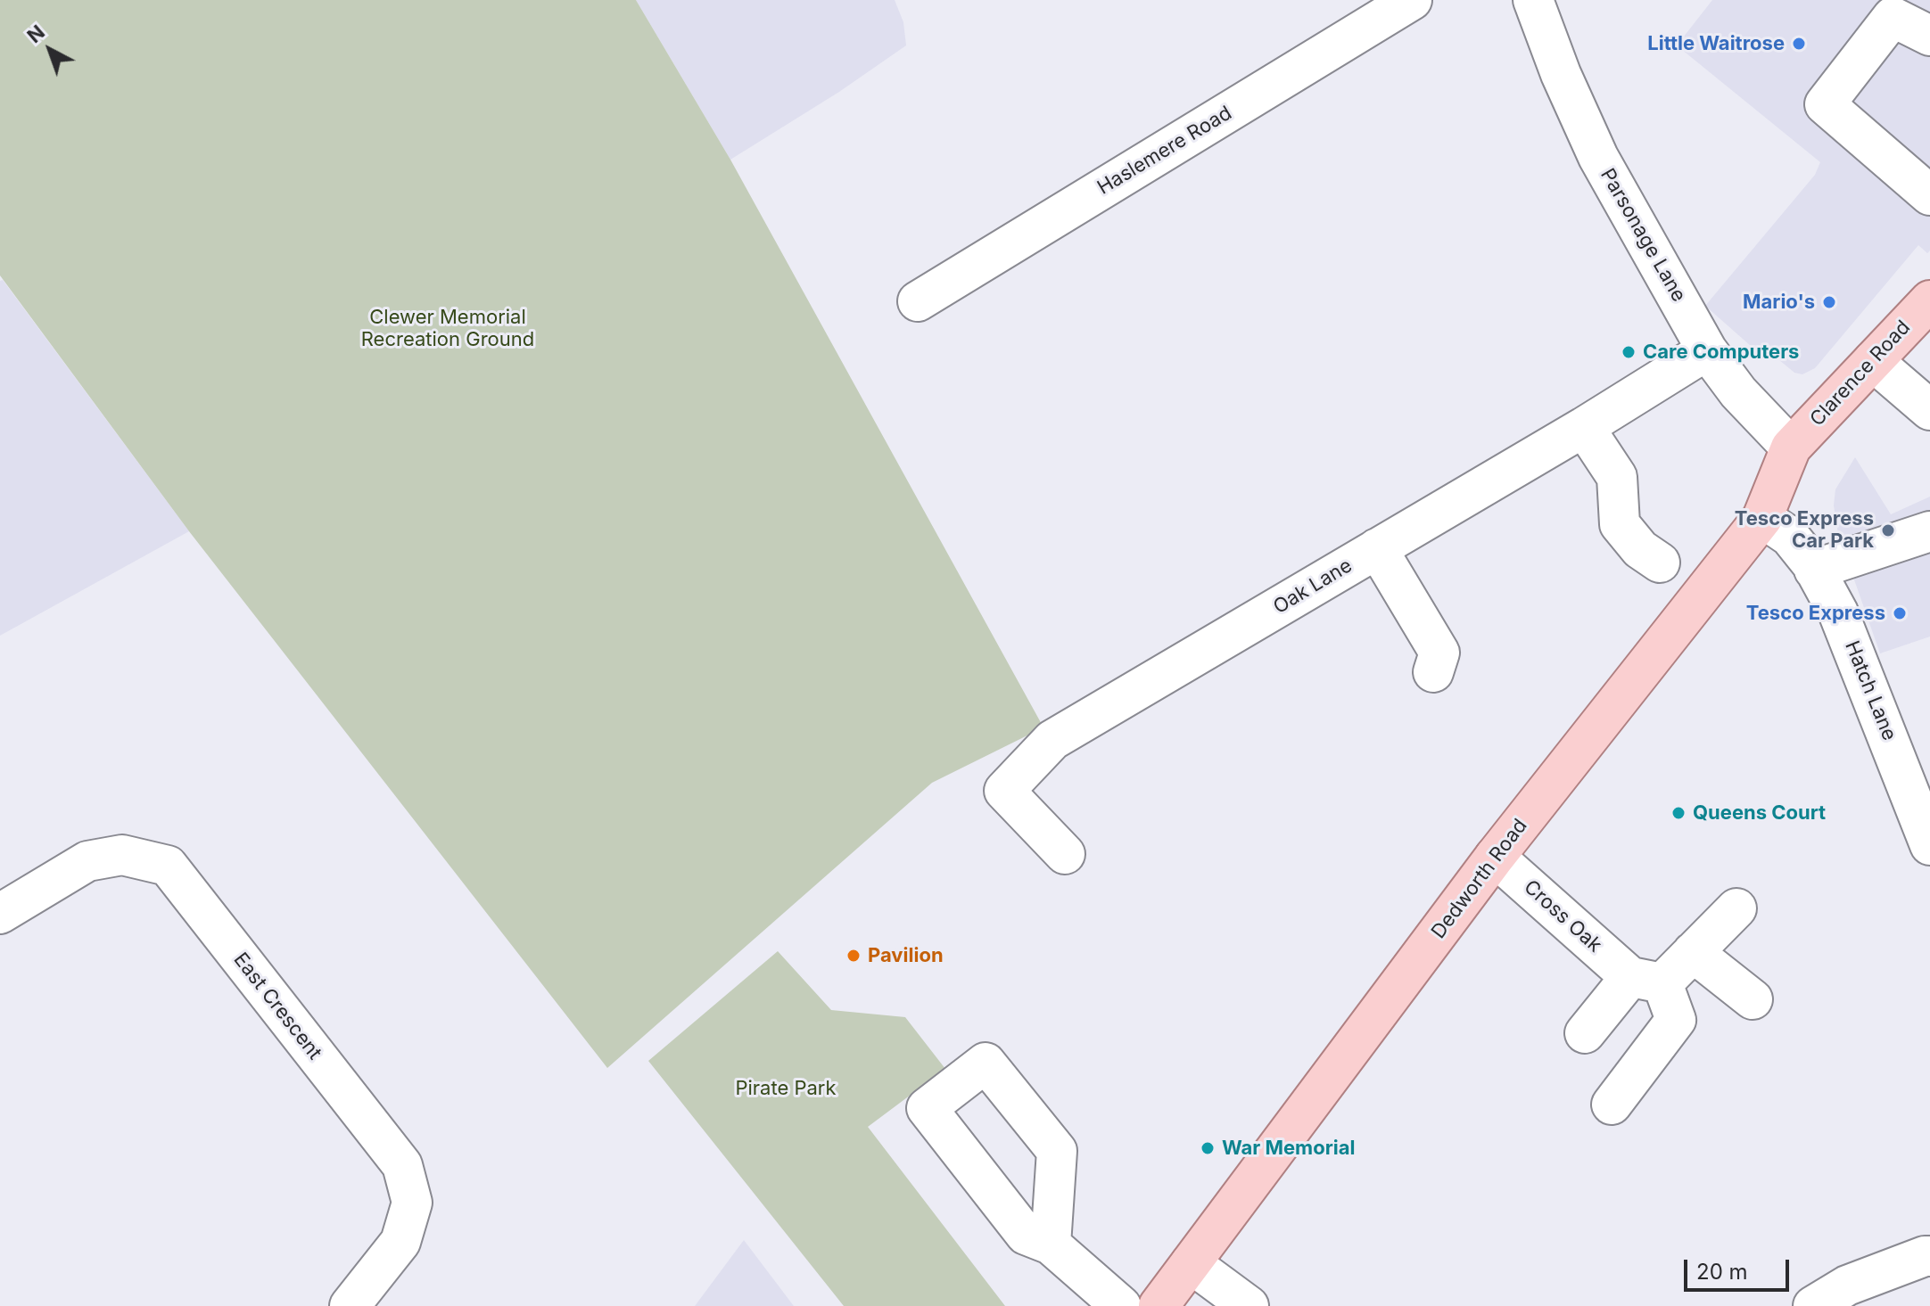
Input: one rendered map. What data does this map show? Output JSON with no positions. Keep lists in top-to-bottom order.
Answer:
{
  "streets": {
    "main road": ["Clarence Road", "Dedworth Road"],
    "street": [
      "Haslemere Road",
      "Parsonage Lane",
      "Oak Lane",
      "Hatch Lane",
      "Cross Oak",
      "East Crescent"
    ]
  },
  "crossings": [
    ["Parsonage Lane", "Clarence Road"],
    ["Parsonage Lane", "Oak Lane"],
    ["Parsonage Lane", "Dedworth Road"],
    ["Clarence Road", "Dedworth Road"],
    ["Hatch Lane", "Dedworth Road"],
    ["Dedworth Road", "Cross Oak"]
  ],
  "parks": ["Clewer Memorial Recreation Ground", "Pirate Park"],
  "places": [
    "Little Waitrose",
    "Mario's",
    "Care Computers",
    "Tesco Express Car Park",
    "Tesco Express",
    "Queens Court",
    "Pavilion",
    "War Memorial"
  ],
  "scale_bar": "20 m",
  "north": "top left"
}
